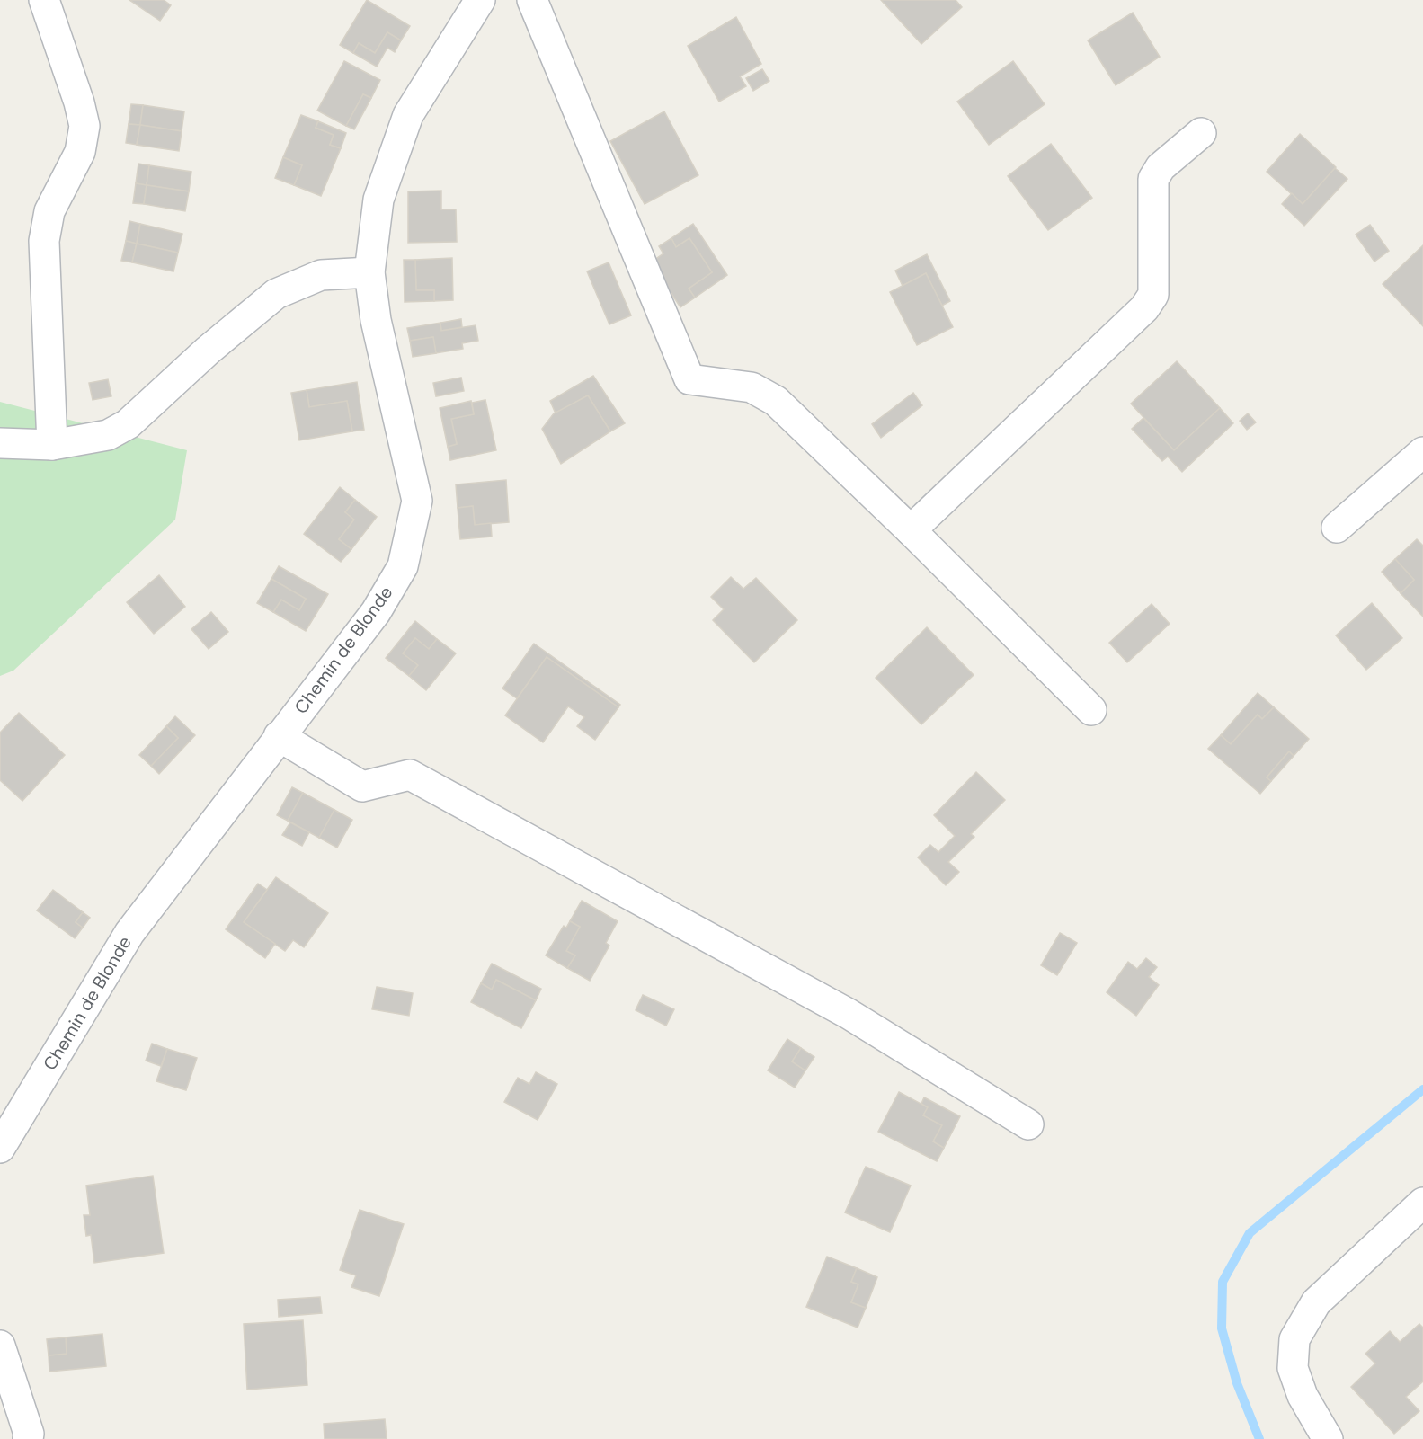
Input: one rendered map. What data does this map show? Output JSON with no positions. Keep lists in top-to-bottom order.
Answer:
{
  "streets": {
    "street": ["Chemin de Blonde"]
  }
}
